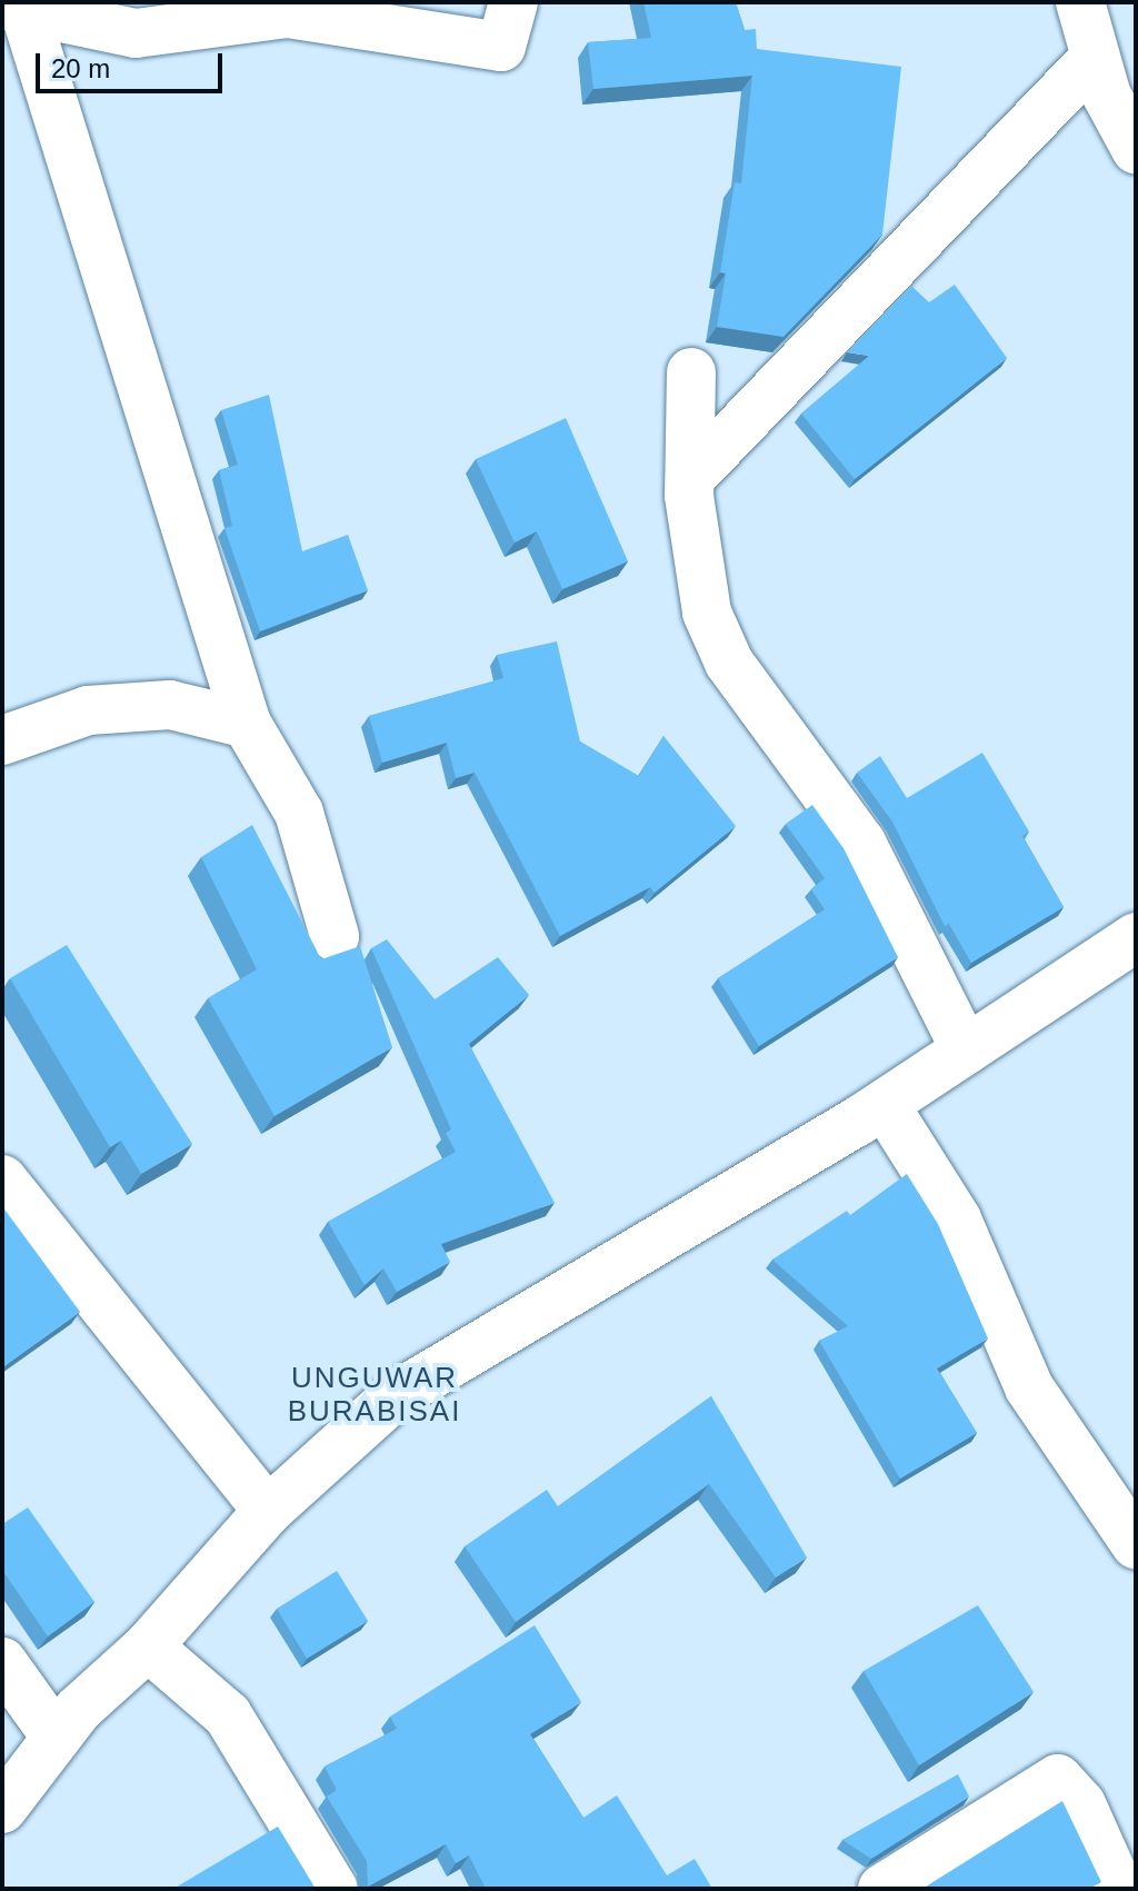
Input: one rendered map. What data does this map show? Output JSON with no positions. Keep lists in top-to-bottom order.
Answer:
{
  "districts": ["UNGUWAR BURABISAI"],
  "scale_bar": "20 m"
}
